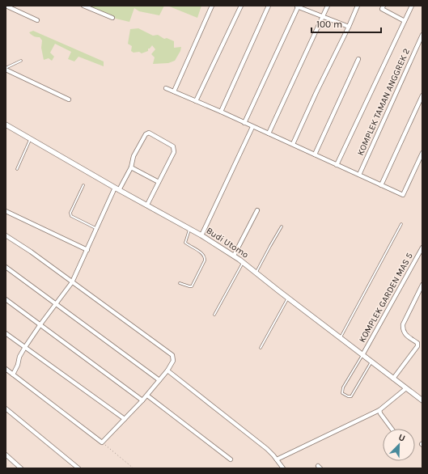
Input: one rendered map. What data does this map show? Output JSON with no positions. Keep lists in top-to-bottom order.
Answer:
{
  "streets": {
    "street": ["KOMPLEK TAMAN ANGGREK 2", "Budi Utomo", "KOMPLEK GARDEN MAS 5"]
  },
  "crossings": [
    ["Budi Utomo", "KOMPLEK GARDEN MAS 5"]
  ],
  "scale_bar": "100 m",
  "north": "top right"
}
